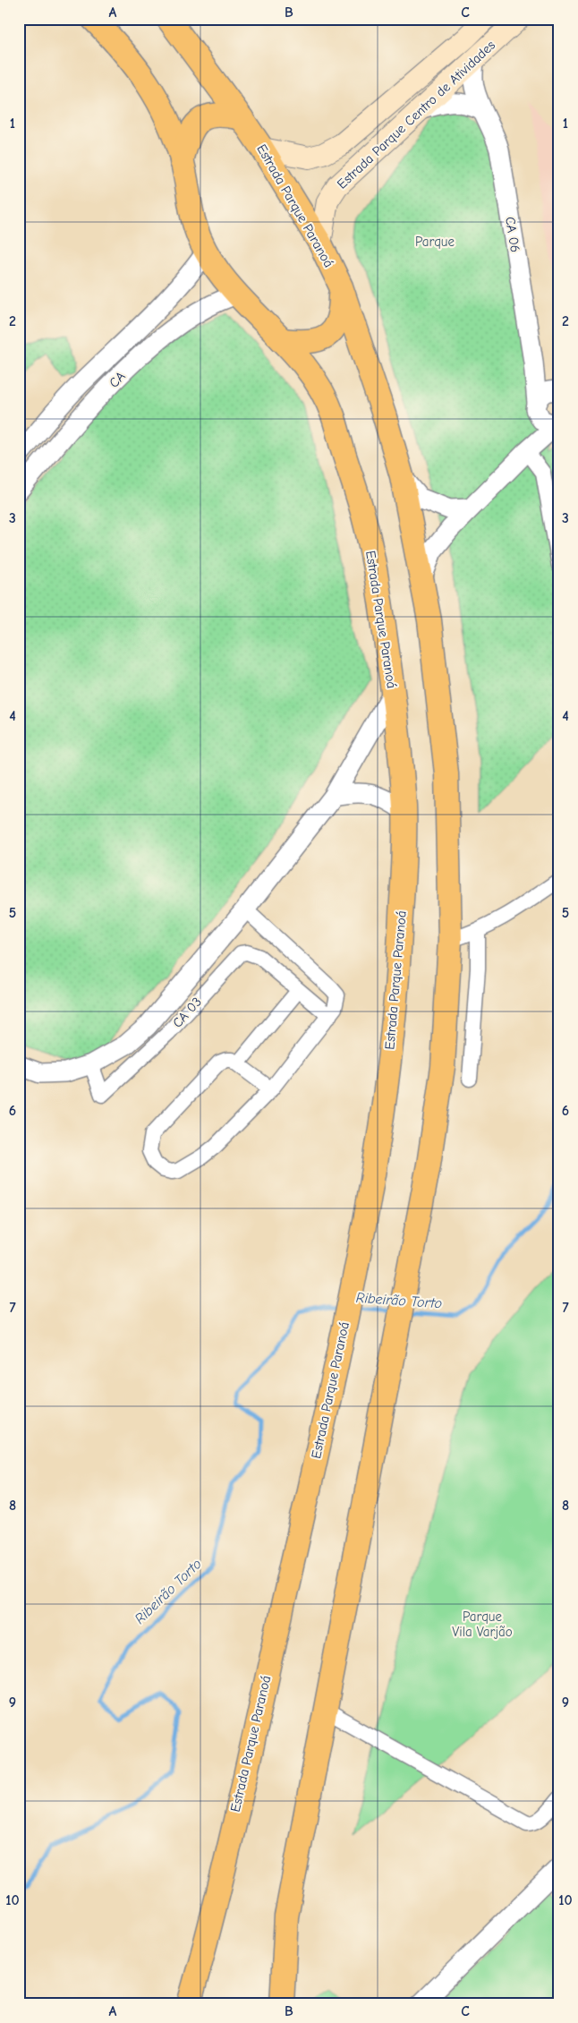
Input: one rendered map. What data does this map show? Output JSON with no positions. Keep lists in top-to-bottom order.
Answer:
{
  "streets": {
    "main road": ["Estrada Parque Centro de Atividades", "Estrada Parque Paranoá"],
    "street": ["CA 06", "CA", "CA 03"]
  },
  "crossings": [
    ["Estrada Parque Centro de Atividades", "Estrada Parque Paranoá"],
    ["Estrada Parque Centro de Atividades", "CA 06"],
    ["Estrada Parque Paranoá", "CA"],
    ["Estrada Parque Paranoá", "CA 03"]
  ],
  "water": ["Ribeirão Torto"],
  "parks": ["Parque", "Parque Vila Varjão"],
  "grid": {
    "columns": ["A", "B", "C"],
    "rows": [
      "1",
      "2",
      "3",
      "4",
      "5",
      "6",
      "7",
      "8",
      "9",
      "10"
    ]
  }
}
